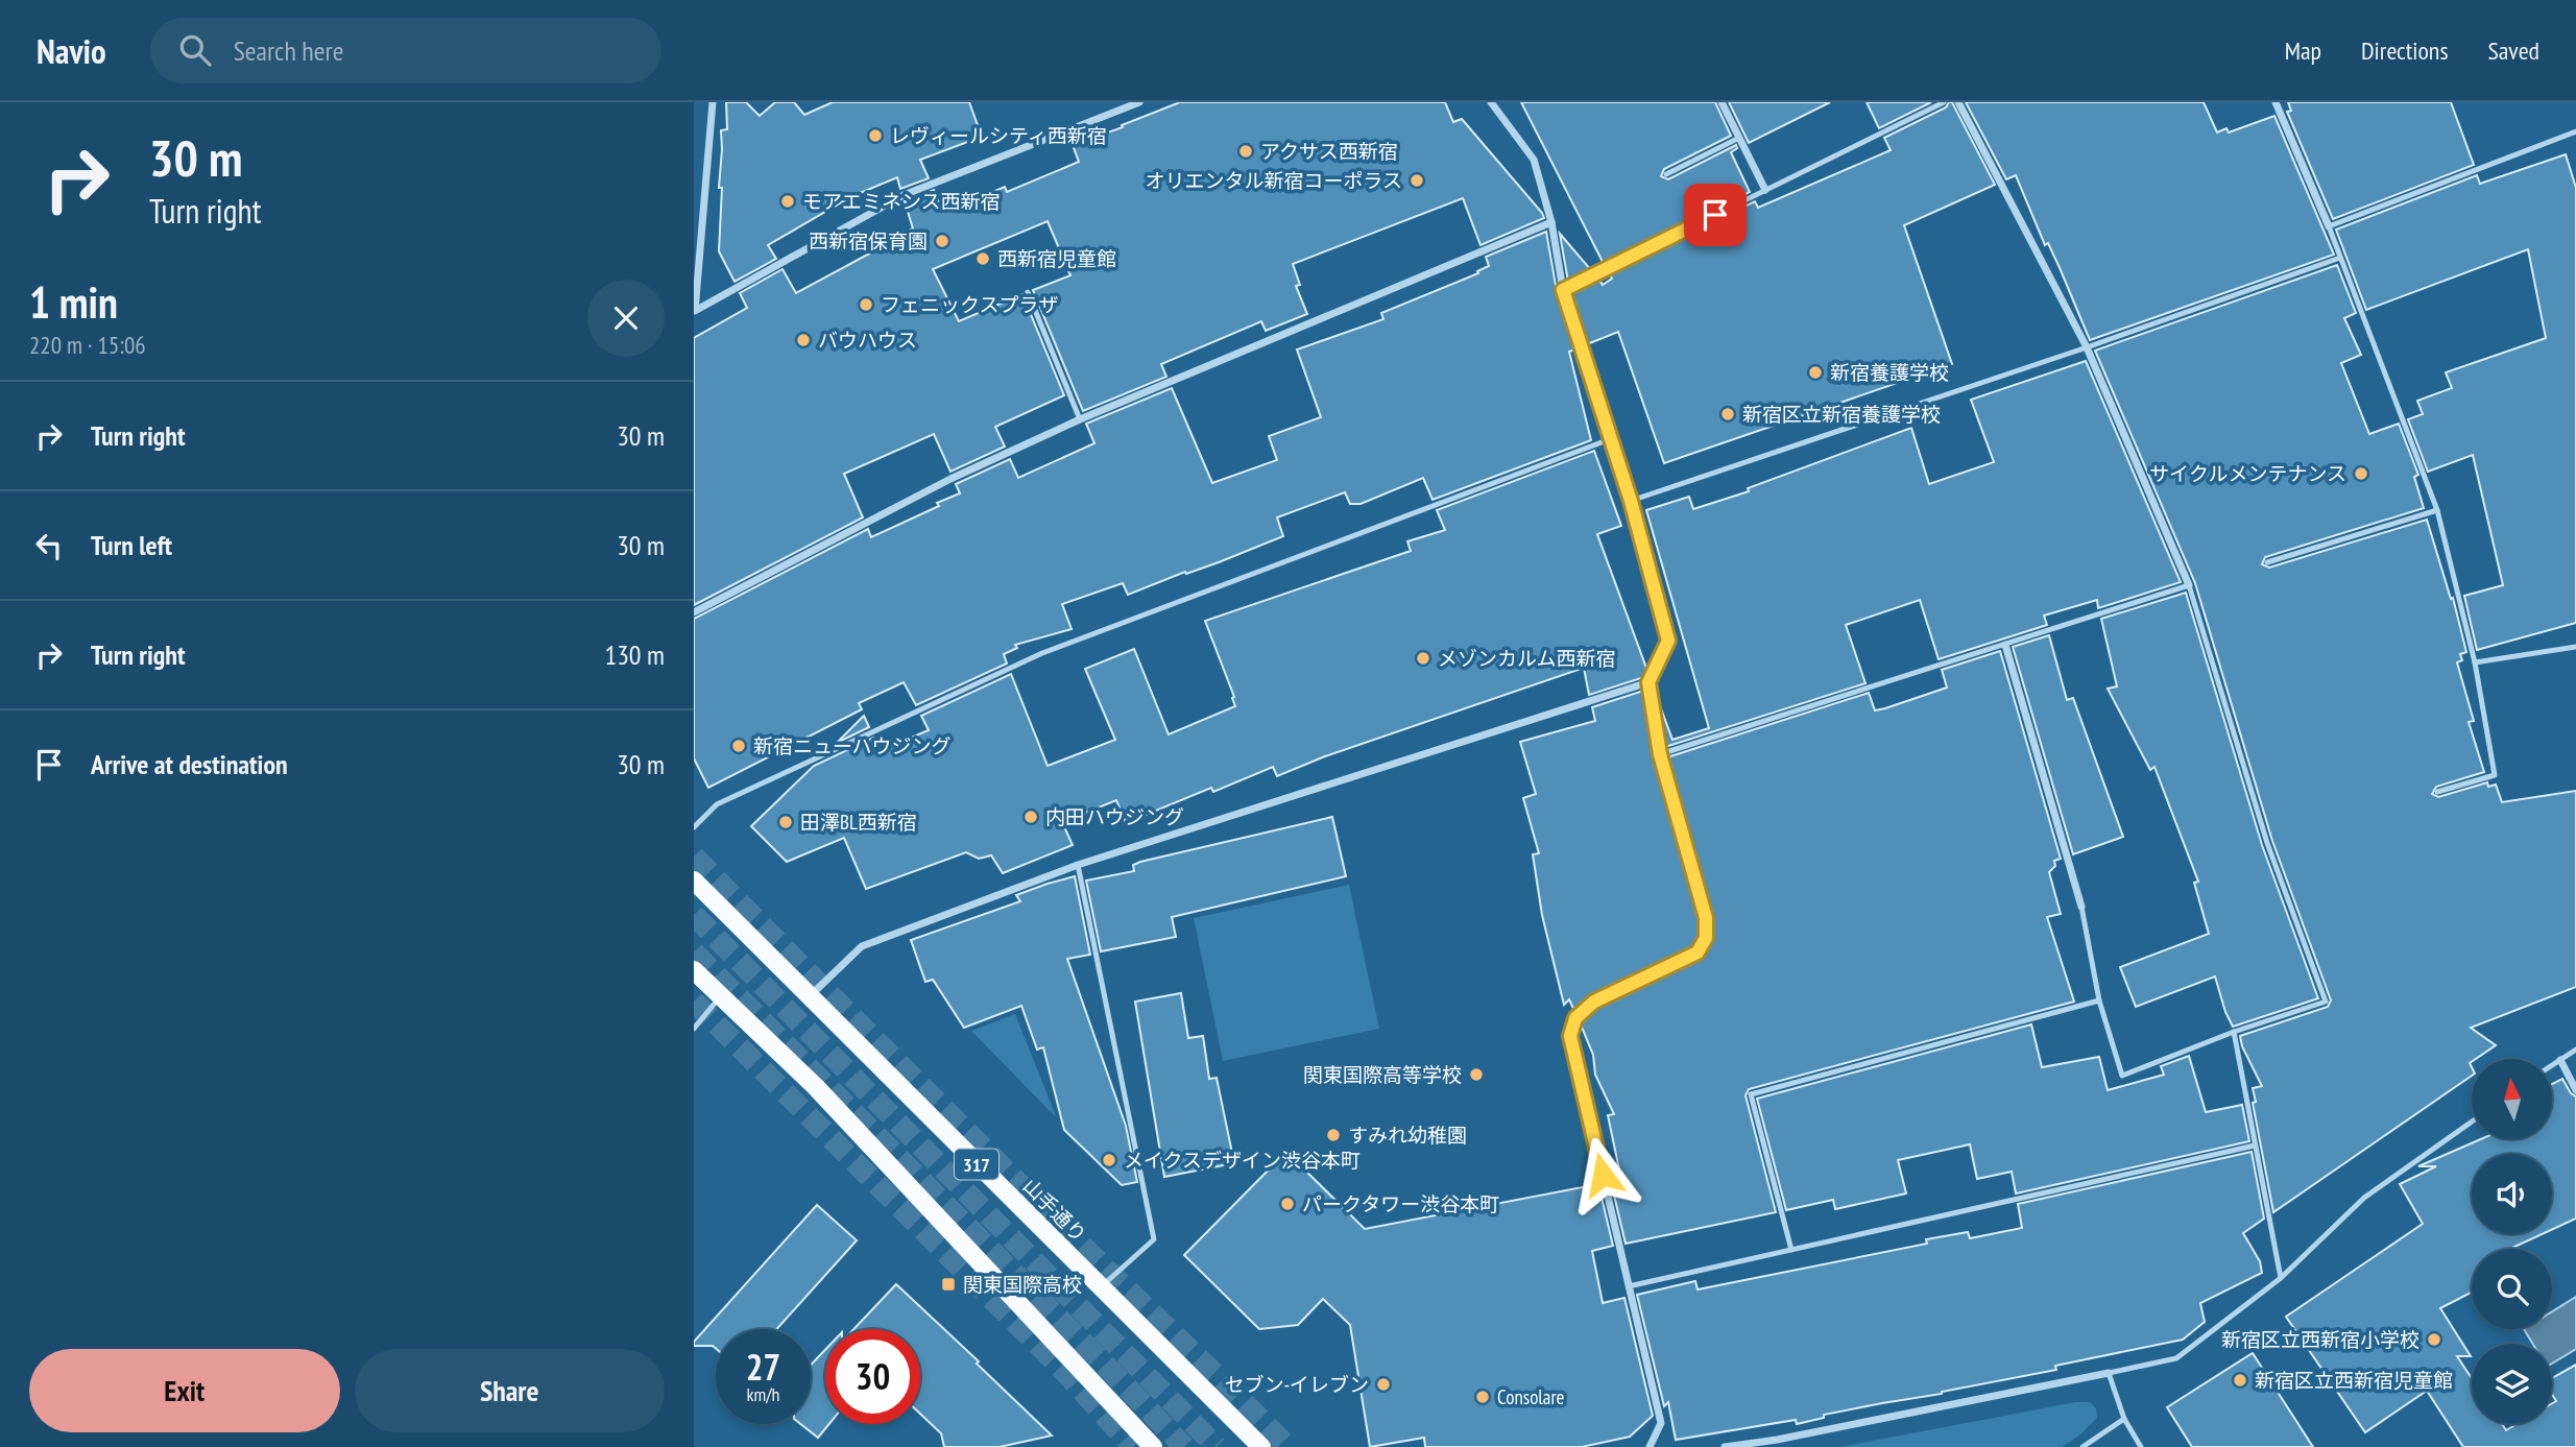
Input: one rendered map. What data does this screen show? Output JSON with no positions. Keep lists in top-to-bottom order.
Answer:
{
  "streets": {
    "main road": ["317", "山手通り"]
  },
  "places": {
    "other": [
      "レヴィールシティ西新宿",
      "アクサス西新宿",
      "オリエンタル新宿コーポラス",
      "モアエミネンス西新宿",
      "西新宿保育園",
      "西新宿児童館",
      "フェニックスプラザ",
      "バウハウス",
      "新宿養護学校",
      "新宿区立新宿養護学校",
      "サイクルメンテナンス",
      "メゾンカルム西新宿",
      "新宿ニューハウジング",
      "内田ハウジング",
      "田澤BL西新宿",
      "関東国際高等学校",
      "すみれ幼稚園",
      "メイクスデザイン渋谷本町",
      "パークタワー渋谷本町",
      "新宿区立西新宿小学校",
      "新宿区立西新宿児童館",
      "セブン-イレブン",
      "Consolare"
    ],
    "transit": ["関東国際高校"]
  },
  "north": "top",
  "page": {
    "header": "Navio",
    "search": "Search here",
    "nav": ["Map", "Directions", "Saved"],
    "turn": ["30 m", "Turn right"],
    "heading": ["1 min", "220 m · 15:06"],
    "list": [
      {
        "name": "Turn right",
        "value": "30 m"
      },
      {
        "name": "Turn left",
        "value": "30 m"
      },
      {
        "name": "Turn right",
        "value": "130 m"
      },
      {
        "name": "Arrive at destination",
        "value": "30 m"
      }
    ],
    "speed": "27 km/h",
    "limit": "30",
    "buttons": ["Exit", "Share"]
  }
}
